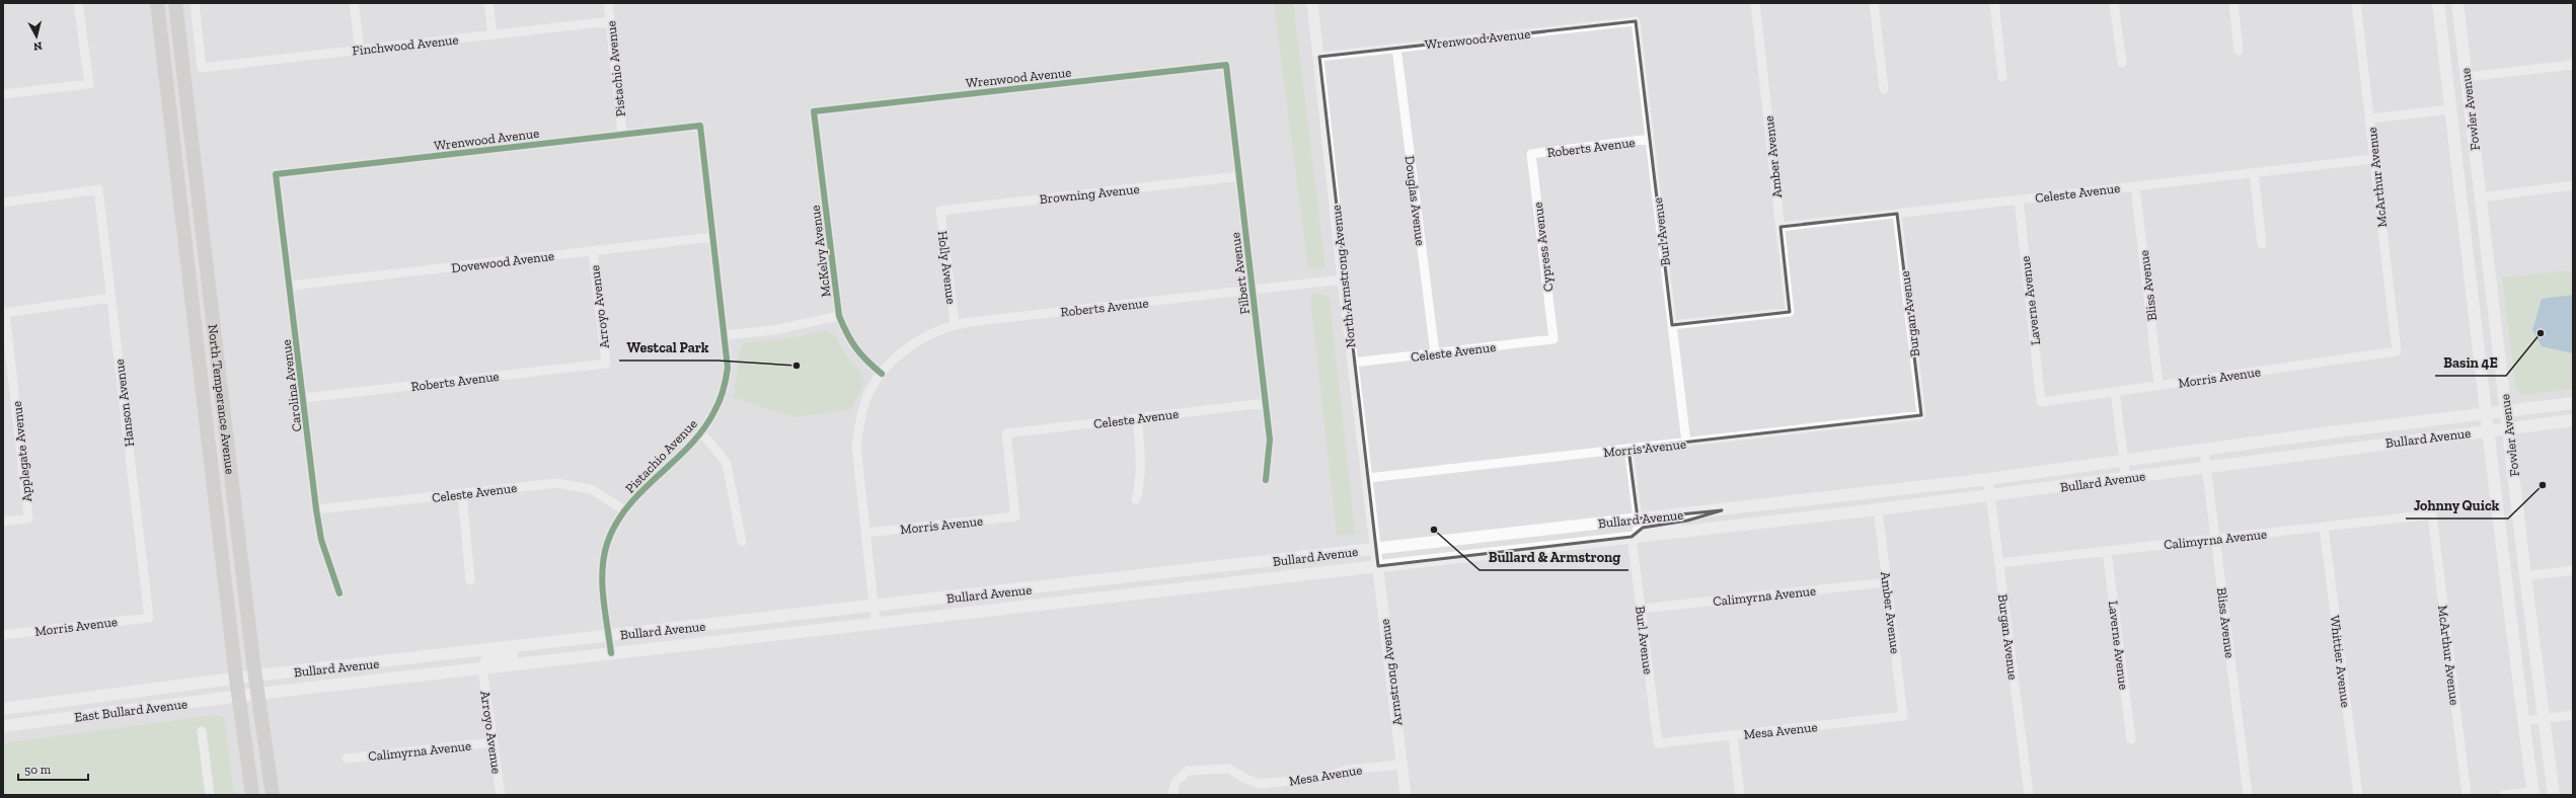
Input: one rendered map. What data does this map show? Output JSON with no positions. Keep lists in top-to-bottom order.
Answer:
{
  "streets": {
    "main road": [
      "Fowler Avenue",
      "North Temperance Avenue",
      "Bullard Avenue",
      "East Bullard Avenue"
    ],
    "street": [
      "Wrenwood Avenue",
      "Finchwood Avenue",
      "Pistachio Avenue",
      "Roberts Avenue",
      "Amber Avenue",
      "McArthur Avenue",
      "Celeste Avenue",
      "Browning Avenue",
      "Douglas Avenue",
      "Burl Avenue",
      "Cypress Avenue",
      "McKelvy Avenue",
      "Dovewood Avenue",
      "Holly Avenue",
      "Filbert Avenue",
      "North Armstrong Avenue",
      "Bliss Avenue",
      "Laverne Avenue",
      "Arroyo Avenue",
      "Burgan Avenue",
      "Morris Avenue",
      "Carolina Avenue",
      "Hanson Avenue",
      "Applegate Avenue",
      "Calimyrna Avenue",
      "Whittier Avenue",
      "Armstrong Avenue",
      "Mesa Avenue"
    ]
  },
  "crossings": [
    ["Wrenwood Avenue", "Pistachio Avenue"],
    ["Wrenwood Avenue", "Douglas Avenue"],
    ["Wrenwood Avenue", "Burl Avenue"],
    ["Wrenwood Avenue", "McKelvy Avenue"],
    ["Wrenwood Avenue", "Filbert Avenue"],
    ["Wrenwood Avenue", "North Armstrong Avenue"],
    ["Wrenwood Avenue", "Carolina Avenue"],
    ["Finchwood Avenue", "Pistachio Avenue"],
    ["Pistachio Avenue", "Celeste Avenue"],
    ["Pistachio Avenue", "Dovewood Avenue"],
    ["Pistachio Avenue", "Bullard Avenue"],
    ["Fowler Avenue", "Bullard Avenue"],
    ["Roberts Avenue", "Burl Avenue"],
    ["Roberts Avenue", "Cypress Avenue"],
    ["Roberts Avenue", "McKelvy Avenue"],
    ["Roberts Avenue", "Holly Avenue"],
    ["Roberts Avenue", "Filbert Avenue"],
    ["Roberts Avenue", "North Armstrong Avenue"],
    ["Roberts Avenue", "Arroyo Avenue"],
    ["Roberts Avenue", "Carolina Avenue"],
    ["Amber Avenue", "Celeste Avenue"],
    ["Amber Avenue", "Burl Avenue"],
    ["Amber Avenue", "Bullard Avenue"],
    ["Amber Avenue", "Calimyrna Avenue"],
    ["Amber Avenue", "Mesa Avenue"],
    ["McArthur Avenue", "Celeste Avenue"],
    ["McArthur Avenue", "Morris Avenue"],
    ["McArthur Avenue", "Calimyrna Avenue"],
    ["Celeste Avenue", "Douglas Avenue"],
    ["Celeste Avenue", "Cypress Avenue"],
    ["Celeste Avenue", "Filbert Avenue"],
    ["Celeste Avenue", "North Armstrong Avenue"],
    ["Celeste Avenue", "Bliss Avenue"],
    ["Celeste Avenue", "Laverne Avenue"],
    ["Celeste Avenue", "Burgan Avenue"],
    ["Celeste Avenue", "Morris Avenue"],
    ["Celeste Avenue", "Carolina Avenue"],
    ["Browning Avenue", "Holly Avenue"],
    ["Browning Avenue", "Filbert Avenue"],
    ["Burl Avenue", "Morris Avenue"],
    ["Burl Avenue", "Bullard Avenue"],
    ["Burl Avenue", "Calimyrna Avenue"],
    ["Burl Avenue", "Mesa Avenue"],
    ["Dovewood Avenue", "Arroyo Avenue"],
    ["Dovewood Avenue", "Carolina Avenue"],
    ["North Armstrong Avenue", "Morris Avenue"],
    ["North Armstrong Avenue", "Bullard Avenue"],
    ["North Armstrong Avenue", "Armstrong Avenue"],
    ["Bliss Avenue", "Morris Avenue"],
    ["Bliss Avenue", "Bullard Avenue"],
    ["Bliss Avenue", "Calimyrna Avenue"],
    ["Laverne Avenue", "Morris Avenue"],
    ["Laverne Avenue", "Calimyrna Avenue"],
    ["Arroyo Avenue", "Bullard Avenue"],
    ["Arroyo Avenue", "Calimyrna Avenue"],
    ["Burgan Avenue", "Morris Avenue"],
    ["Burgan Avenue", "Bullard Avenue"],
    ["Burgan Avenue", "Calimyrna Avenue"],
    ["Morris Avenue", "Hanson Avenue"],
    ["North Temperance Avenue", "Bullard Avenue"],
    ["North Temperance Avenue", "East Bullard Avenue"],
    ["Bullard Avenue", "Armstrong Avenue"],
    ["Bullard Avenue", "East Bullard Avenue"],
    ["Calimyrna Avenue", "Whittier Avenue"],
    ["Armstrong Avenue", "Mesa Avenue"]
  ],
  "places": [
    "Basin 4E",
    "Westcal Park",
    "Johnny Quick",
    "Bullard & Armstrong"
  ],
  "scale_bar": "50 m",
  "north": "bottom"
}
